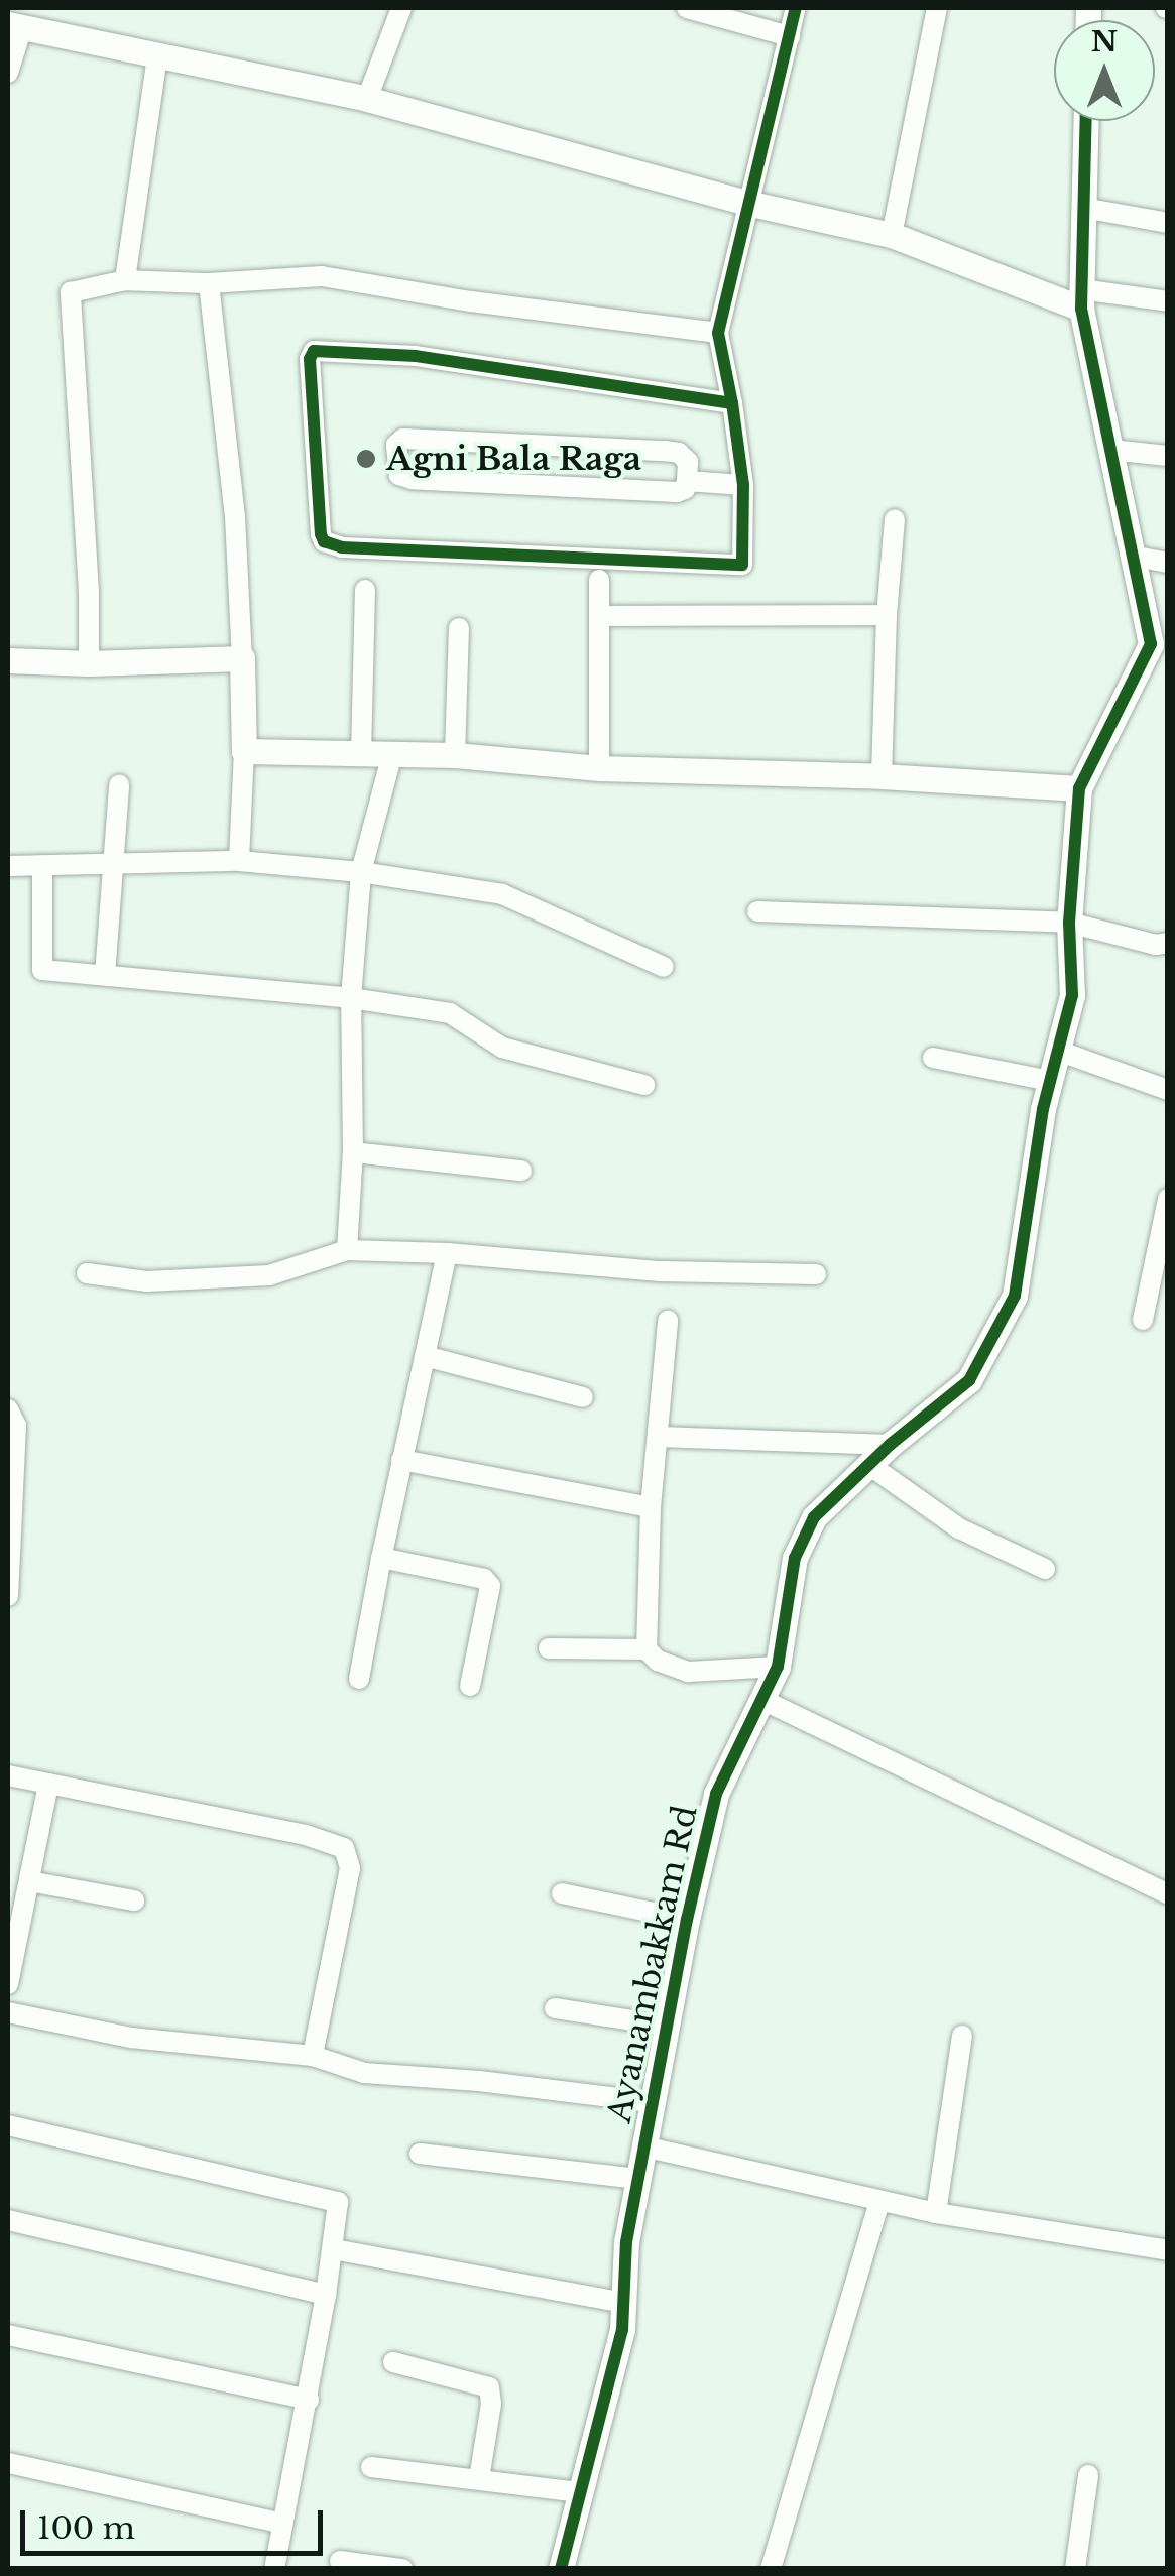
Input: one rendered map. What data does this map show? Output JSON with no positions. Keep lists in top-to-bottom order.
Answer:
{
  "streets": {
    "street": ["Ayanambakkam Rd"]
  },
  "places": ["Agni Bala Raga"],
  "scale_bar": "100 m",
  "north": "top"
}
